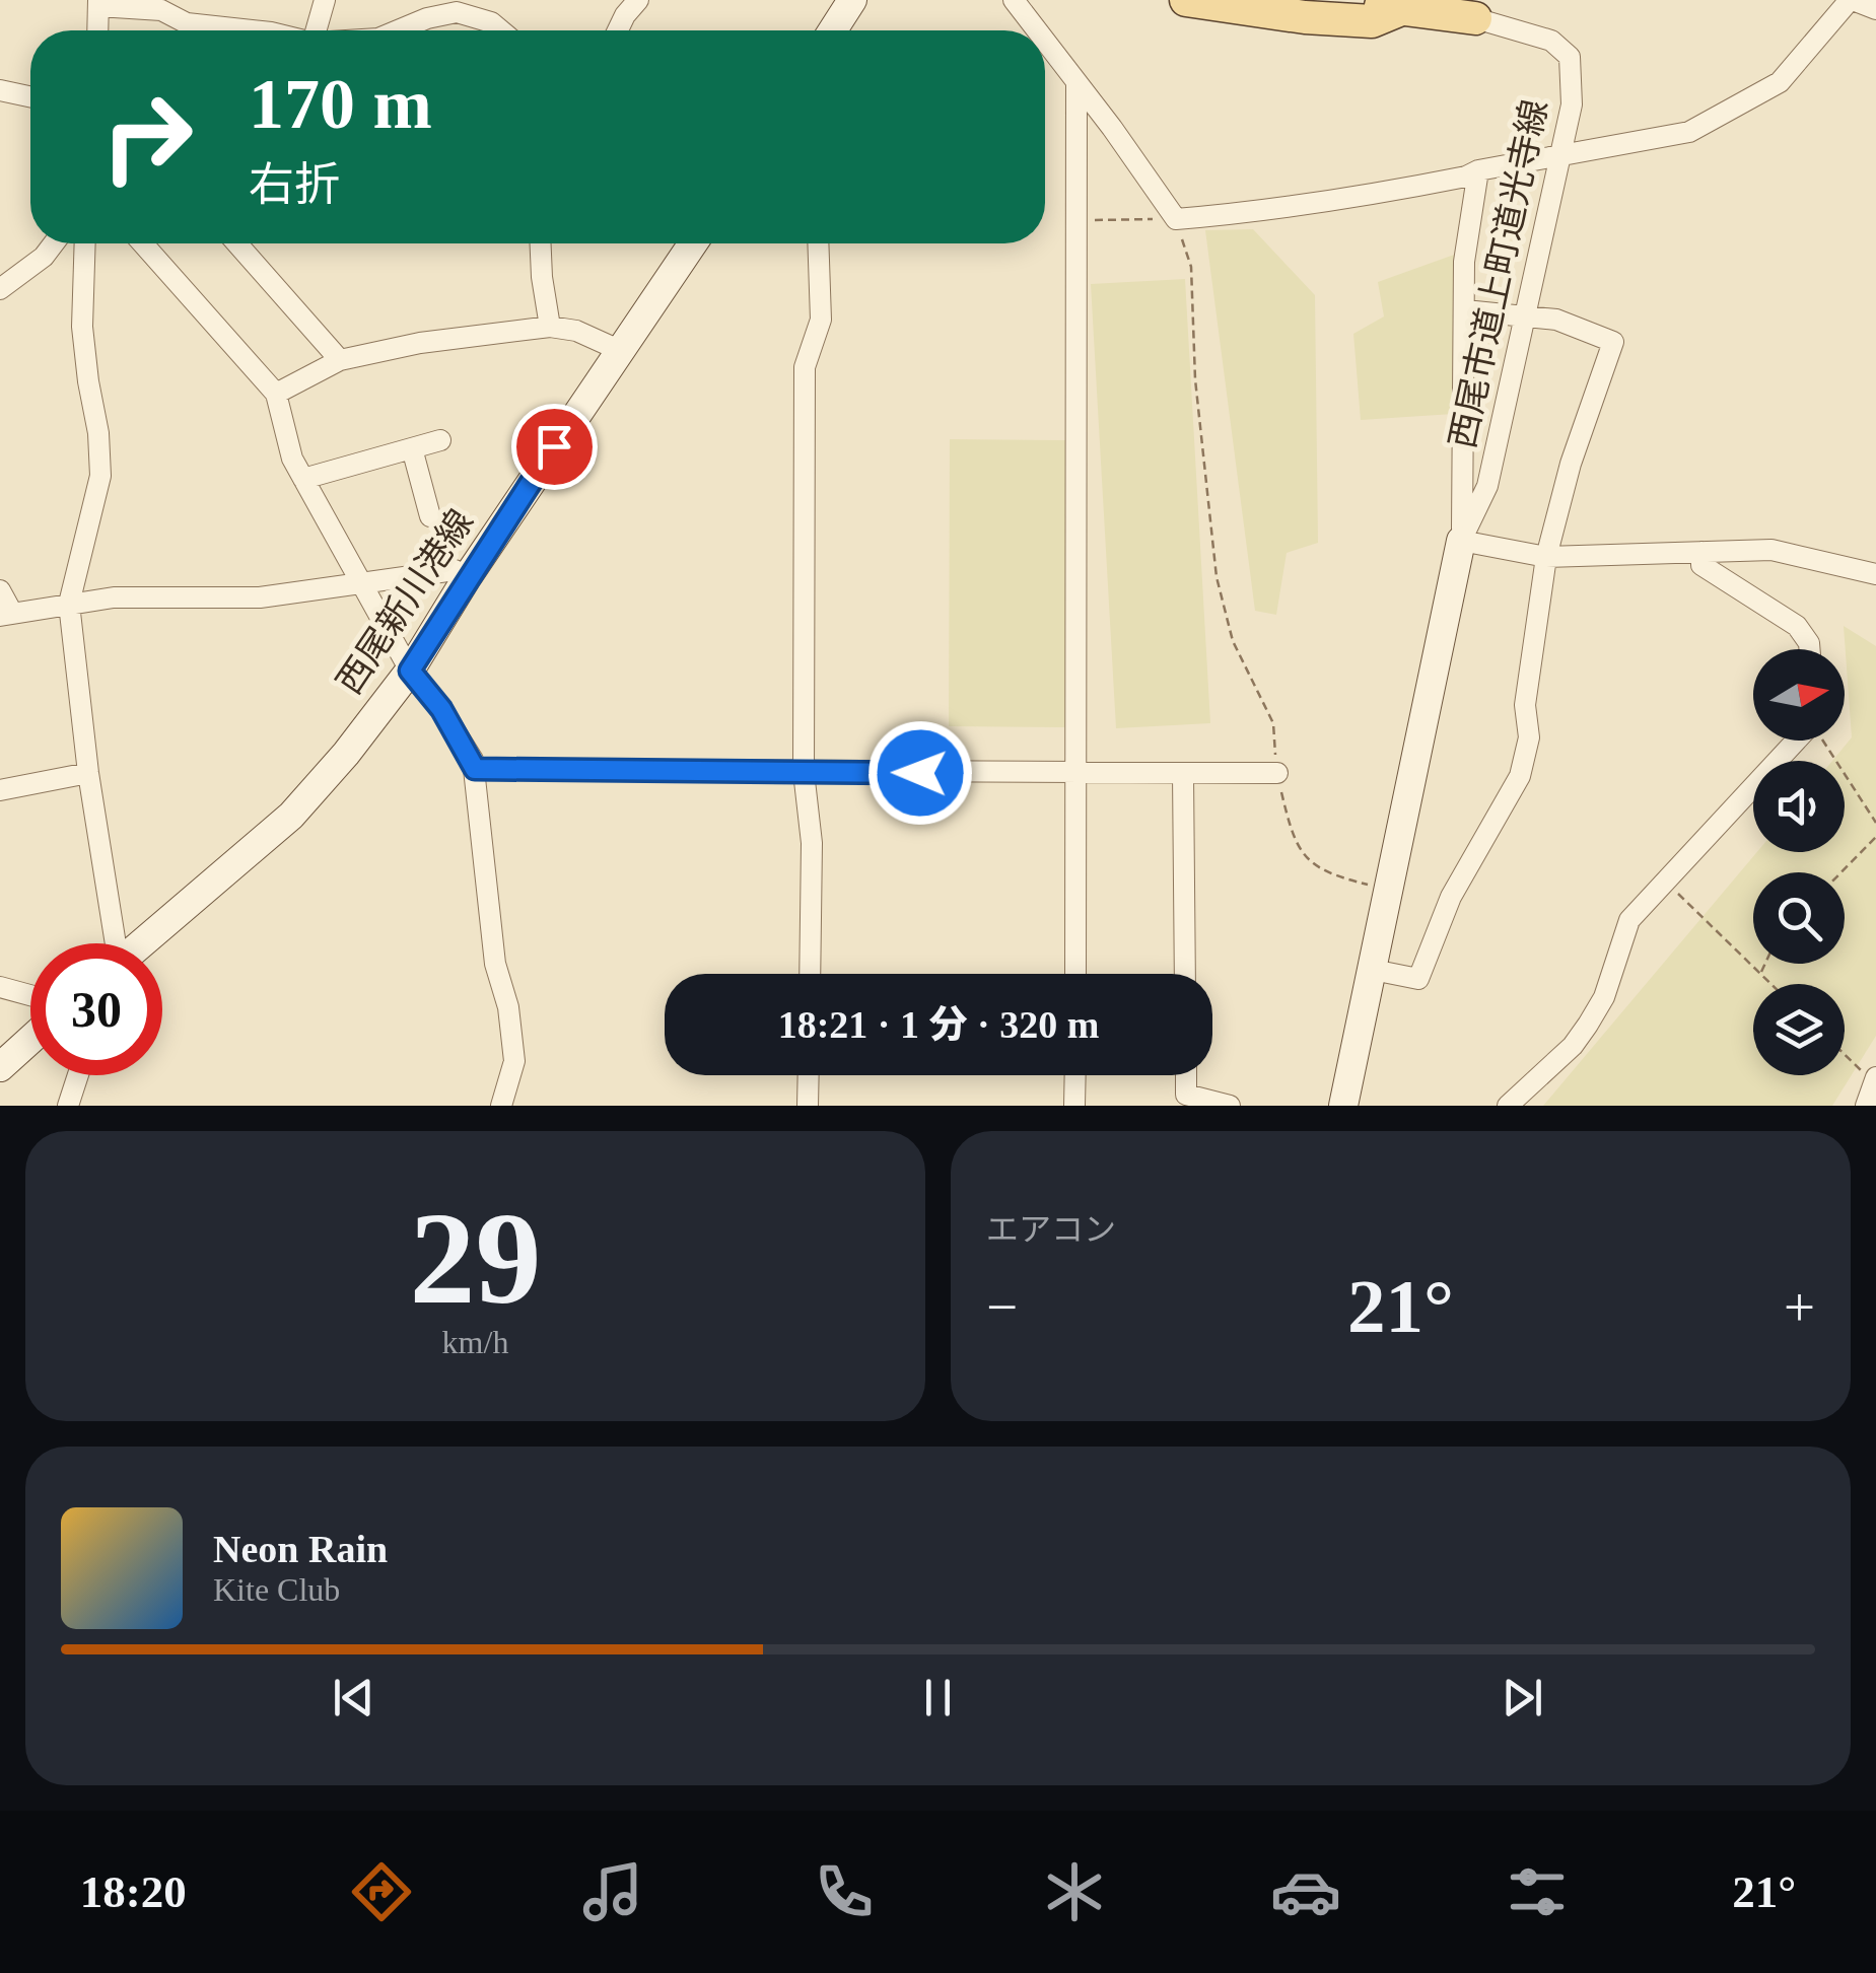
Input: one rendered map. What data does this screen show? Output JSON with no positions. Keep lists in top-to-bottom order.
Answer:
{
  "streets": {
    "main road": ["西尾新川港線"],
    "street": ["西尾市道上町道光寺線"]
  },
  "north": "right",
  "page": {
    "turn": ["170 m", "右折"],
    "limit": "30",
    "trip": "18:21 · 1 分 · 320 m",
    "tile": [
      ["29", "km/h"],
      "エアコン"
    ],
    "heat": ["−", "21°", "+"],
    "song": ["Neon Rain", "Kite Club"],
    "tabs": ["18:20", "21°"]
  }
}
